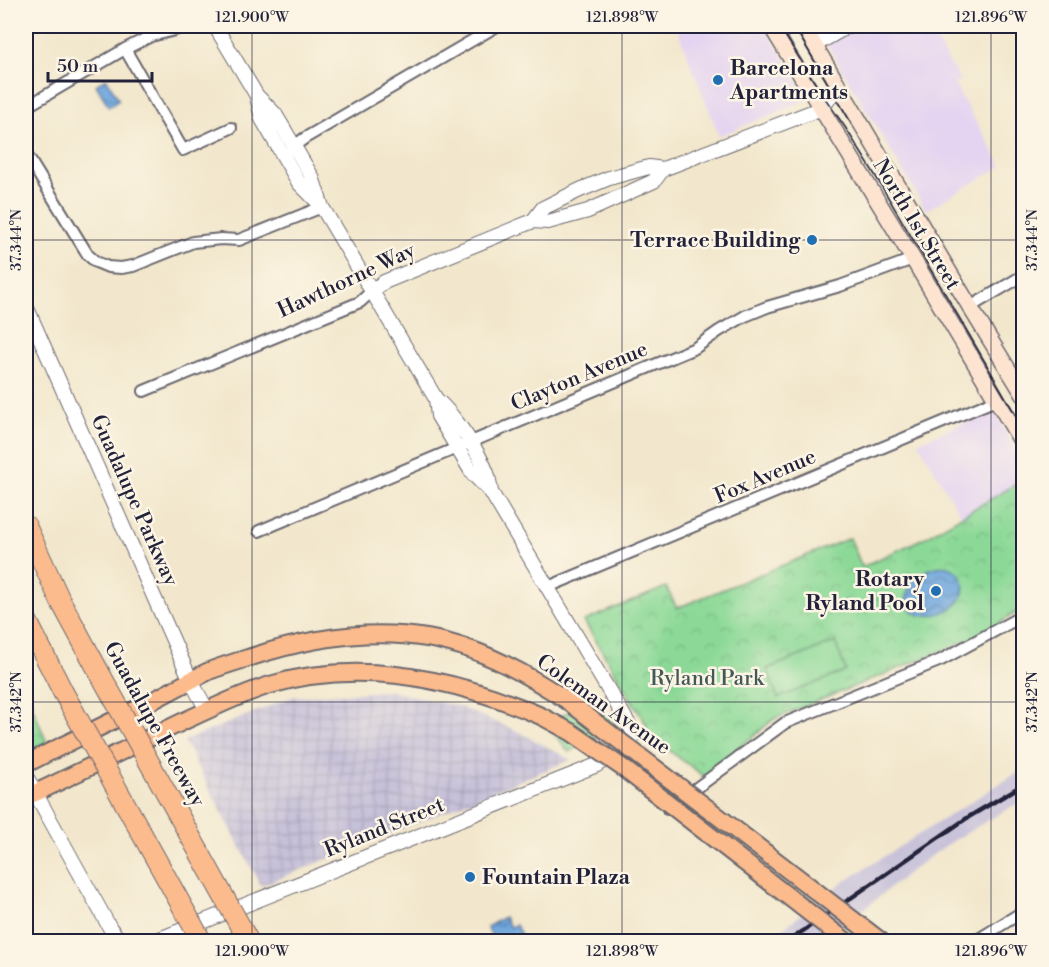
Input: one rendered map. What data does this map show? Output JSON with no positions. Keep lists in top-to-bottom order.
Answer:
{
  "streets": {
    "highway": ["Guadalupe Freeway"],
    "main road": ["North 1st Street", "Coleman Avenue"],
    "street": [
      "Hawthorne Way",
      "Clayton Avenue",
      "Fox Avenue",
      "Guadalupe Parkway",
      "Ryland Street"
    ]
  },
  "crossings": [
    ["North 1st Street", "Hawthorne Way"],
    ["North 1st Street", "Clayton Avenue"],
    ["North 1st Street", "Fox Avenue"],
    ["Guadalupe Parkway", "Coleman Avenue"]
  ],
  "parks": ["Ryland Park"],
  "places": [
    "Barcelona Apartments",
    "Terrace Building",
    "Rotary Ryland Pool",
    "Fountain Plaza"
  ],
  "scale_bar": "50 m",
  "coordinates": [
    "121.900°W",
    "121.898°W",
    "121.896°W",
    "37.344°N",
    "37.342°N"
  ]
}
